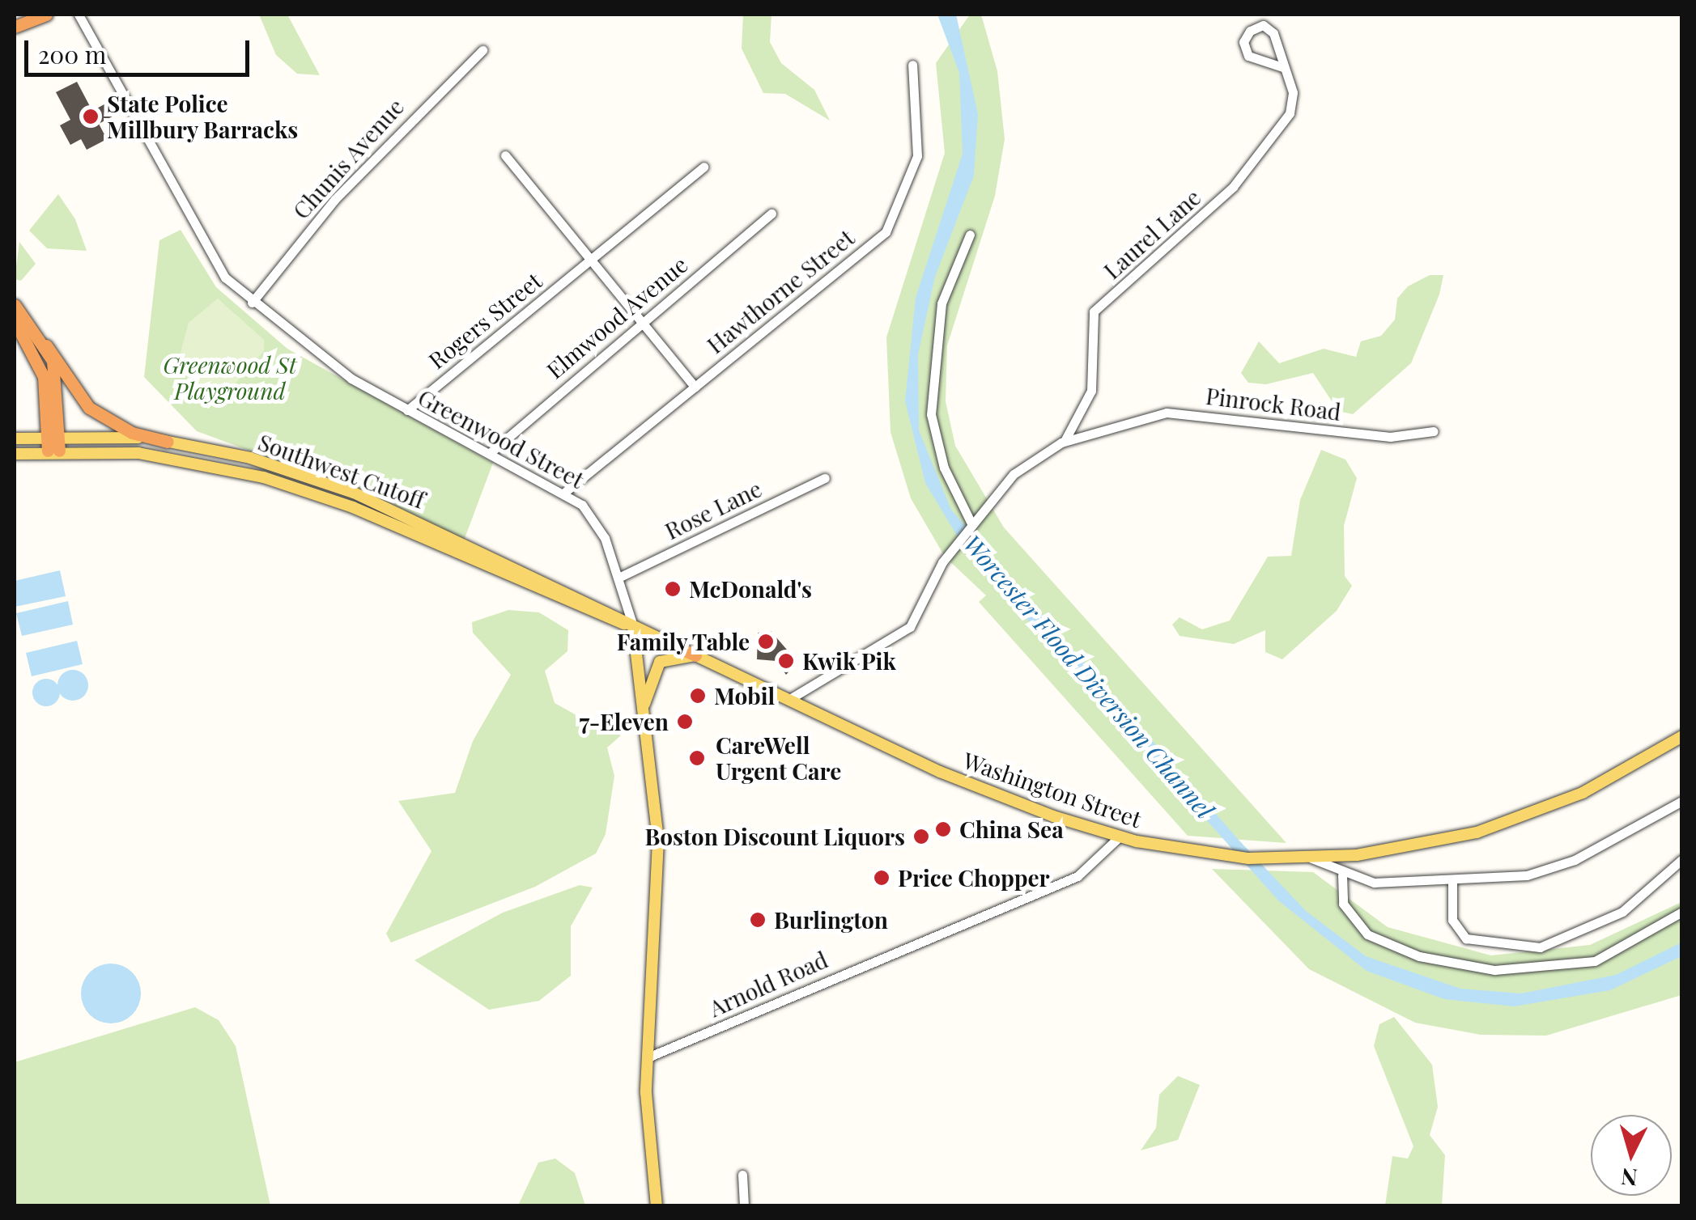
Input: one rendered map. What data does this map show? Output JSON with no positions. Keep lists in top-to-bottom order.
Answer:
{
  "streets": {
    "main road": ["Greenwood Street", "Southwest Cutoff", "Washington Street"],
    "street": [
      "Chunis Avenue",
      "Laurel Lane",
      "Hawthorne Street",
      "Elmwood Avenue",
      "Rogers Street",
      "Pinrock Road",
      "Rose Lane",
      "Arnold Road"
    ]
  },
  "crossings": [
    ["Chunis Avenue", "Greenwood Street"],
    ["Laurel Lane", "Pinrock Road"],
    ["Hawthorne Street", "Greenwood Street"],
    ["Elmwood Avenue", "Greenwood Street"],
    ["Rogers Street", "Greenwood Street"],
    ["Pinrock Road", "Southwest Cutoff"],
    ["Greenwood Street", "Southwest Cutoff"],
    ["Greenwood Street", "Rose Lane"],
    ["Greenwood Street", "Arnold Road"],
    ["Southwest Cutoff", "Washington Street"],
    ["Washington Street", "Arnold Road"]
  ],
  "water": ["Worcester Flood Diversion Channel"],
  "parks": ["Greenwood St Playground"],
  "places": [
    "State Police Millbury Barracks",
    "McDonald's",
    "Family Table",
    "Kwik Pik",
    "Mobil",
    "7-Eleven",
    "CareWell Urgent Care",
    "China Sea",
    "Boston Discount Liquors",
    "Price Chopper",
    "Burlington"
  ],
  "scale_bar": "200 m",
  "north": "bottom"
}
